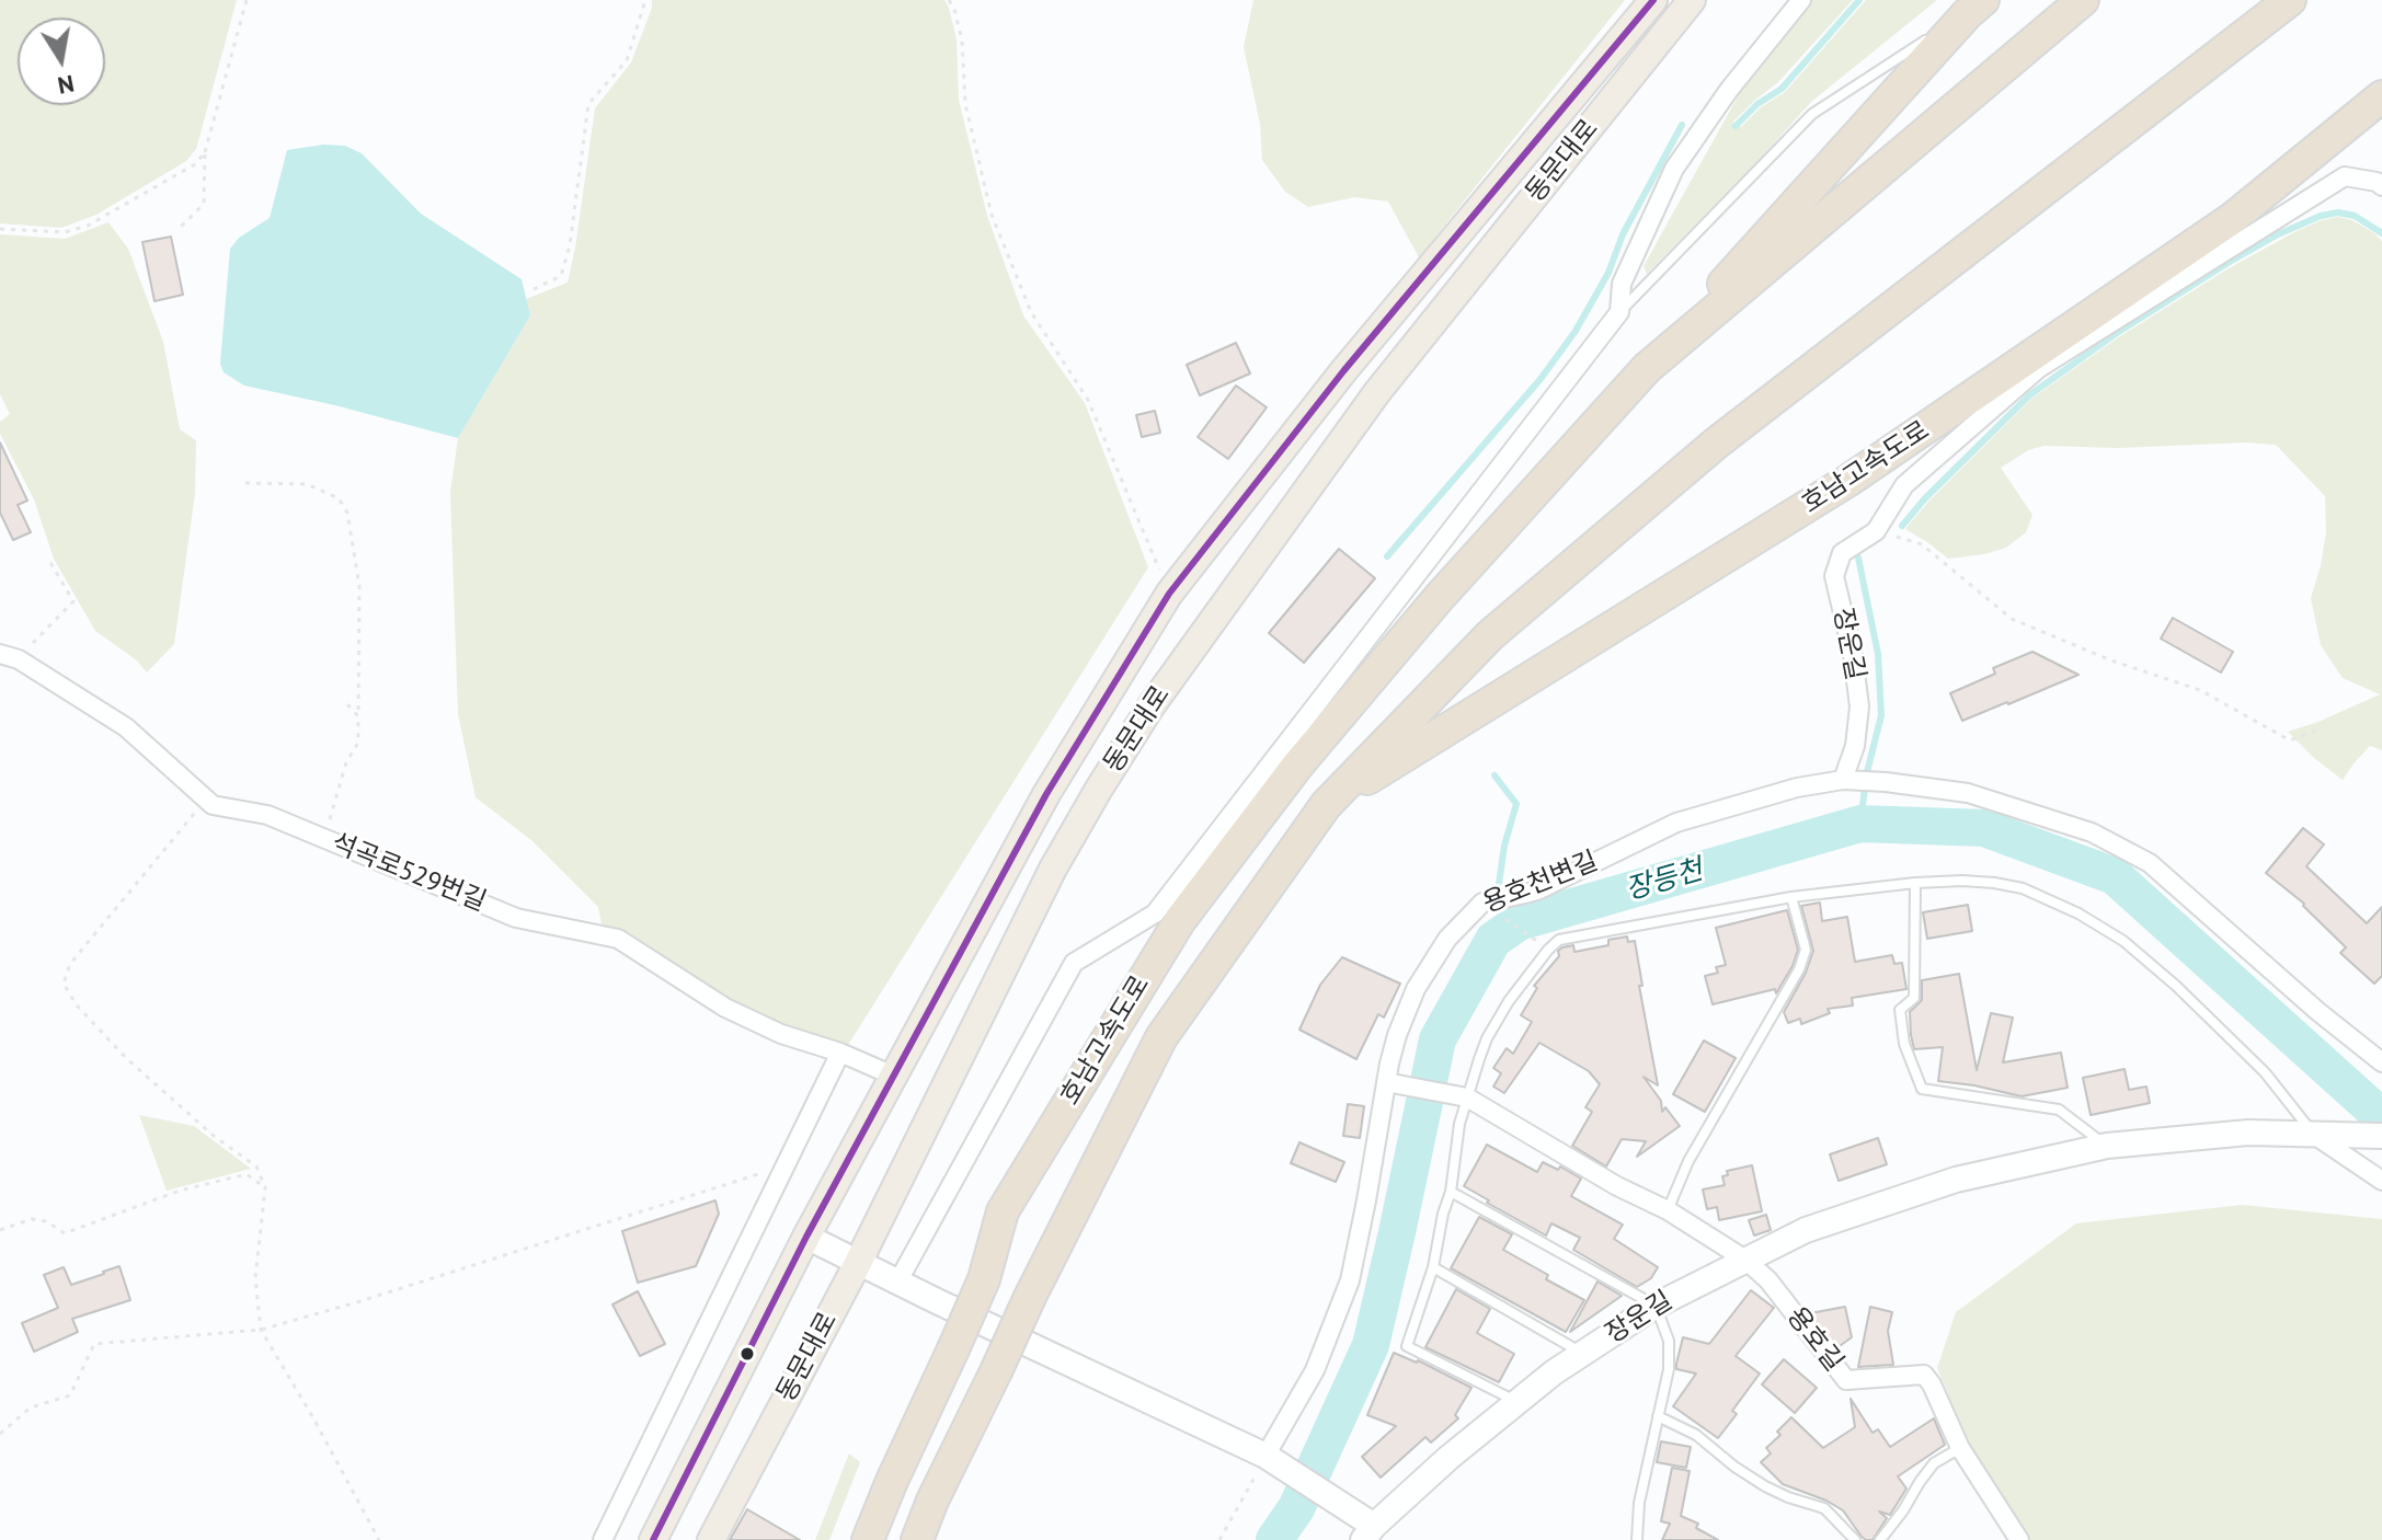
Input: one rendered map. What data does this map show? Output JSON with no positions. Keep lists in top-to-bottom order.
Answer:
{
  "streets": {
    "highway": ["호남고속도로"],
    "main road": ["동문대로"],
    "street": [
      "장운길",
      "석곡로529번길",
      "용호천변길",
      "용호길"
    ]
  },
  "crossings": [
    ["동문대로", "석곡로529번길"],
    ["장운길", "용호천변길"],
    ["장운길", "용호길"]
  ],
  "water": ["장등천"],
  "north": "bottom"
}
